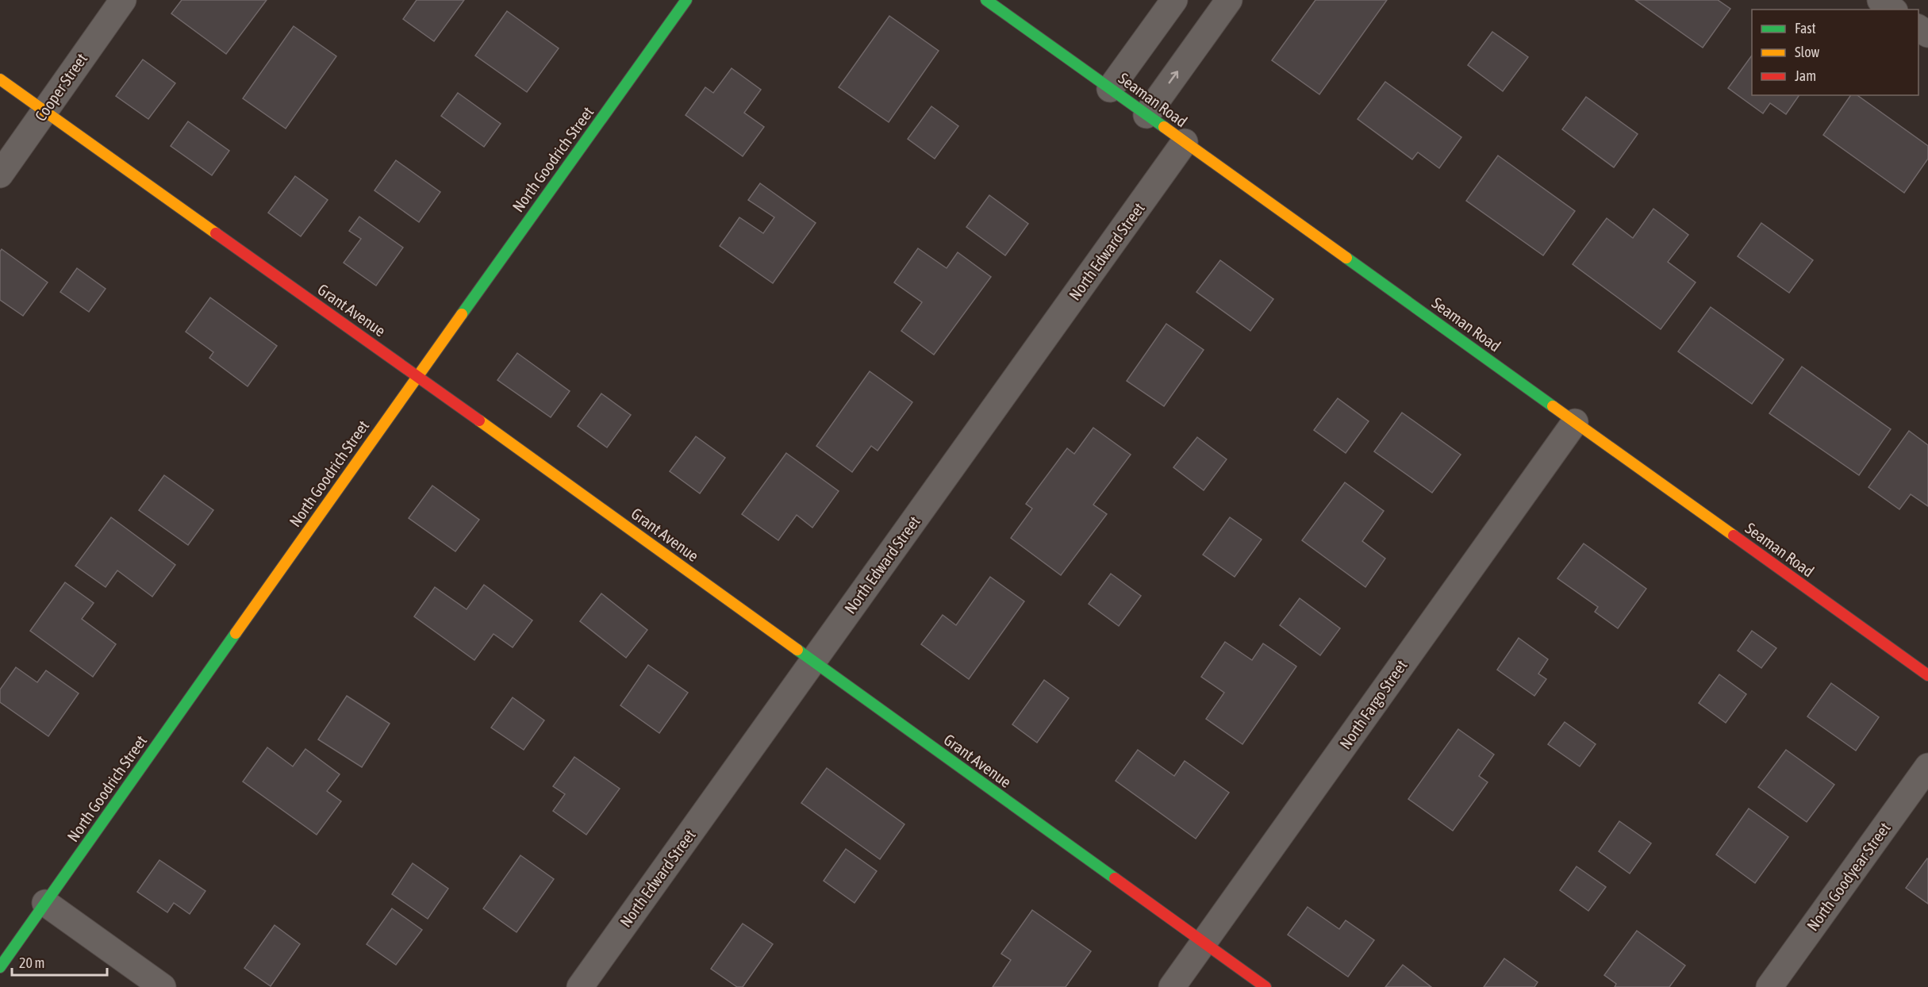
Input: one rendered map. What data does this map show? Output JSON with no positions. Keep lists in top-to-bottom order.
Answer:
{
  "streets": {
    "street": [
      "Cooper Street",
      "Seaman Road",
      "North Goodrich Street",
      "North Edward Street",
      "Grant Avenue",
      "North Fargo Street",
      "North Goodyear Street"
    ]
  },
  "crossings": [
    ["Cooper Street", "Grant Avenue"],
    ["Seaman Road", "North Edward Street"],
    ["Seaman Road", "North Fargo Street"],
    ["North Goodrich Street", "Grant Avenue"],
    ["North Edward Street", "Grant Avenue"],
    ["Grant Avenue", "North Fargo Street"]
  ],
  "legend": ["Fast", "Slow", "Jam"],
  "scale_bar": "20 m"
}
